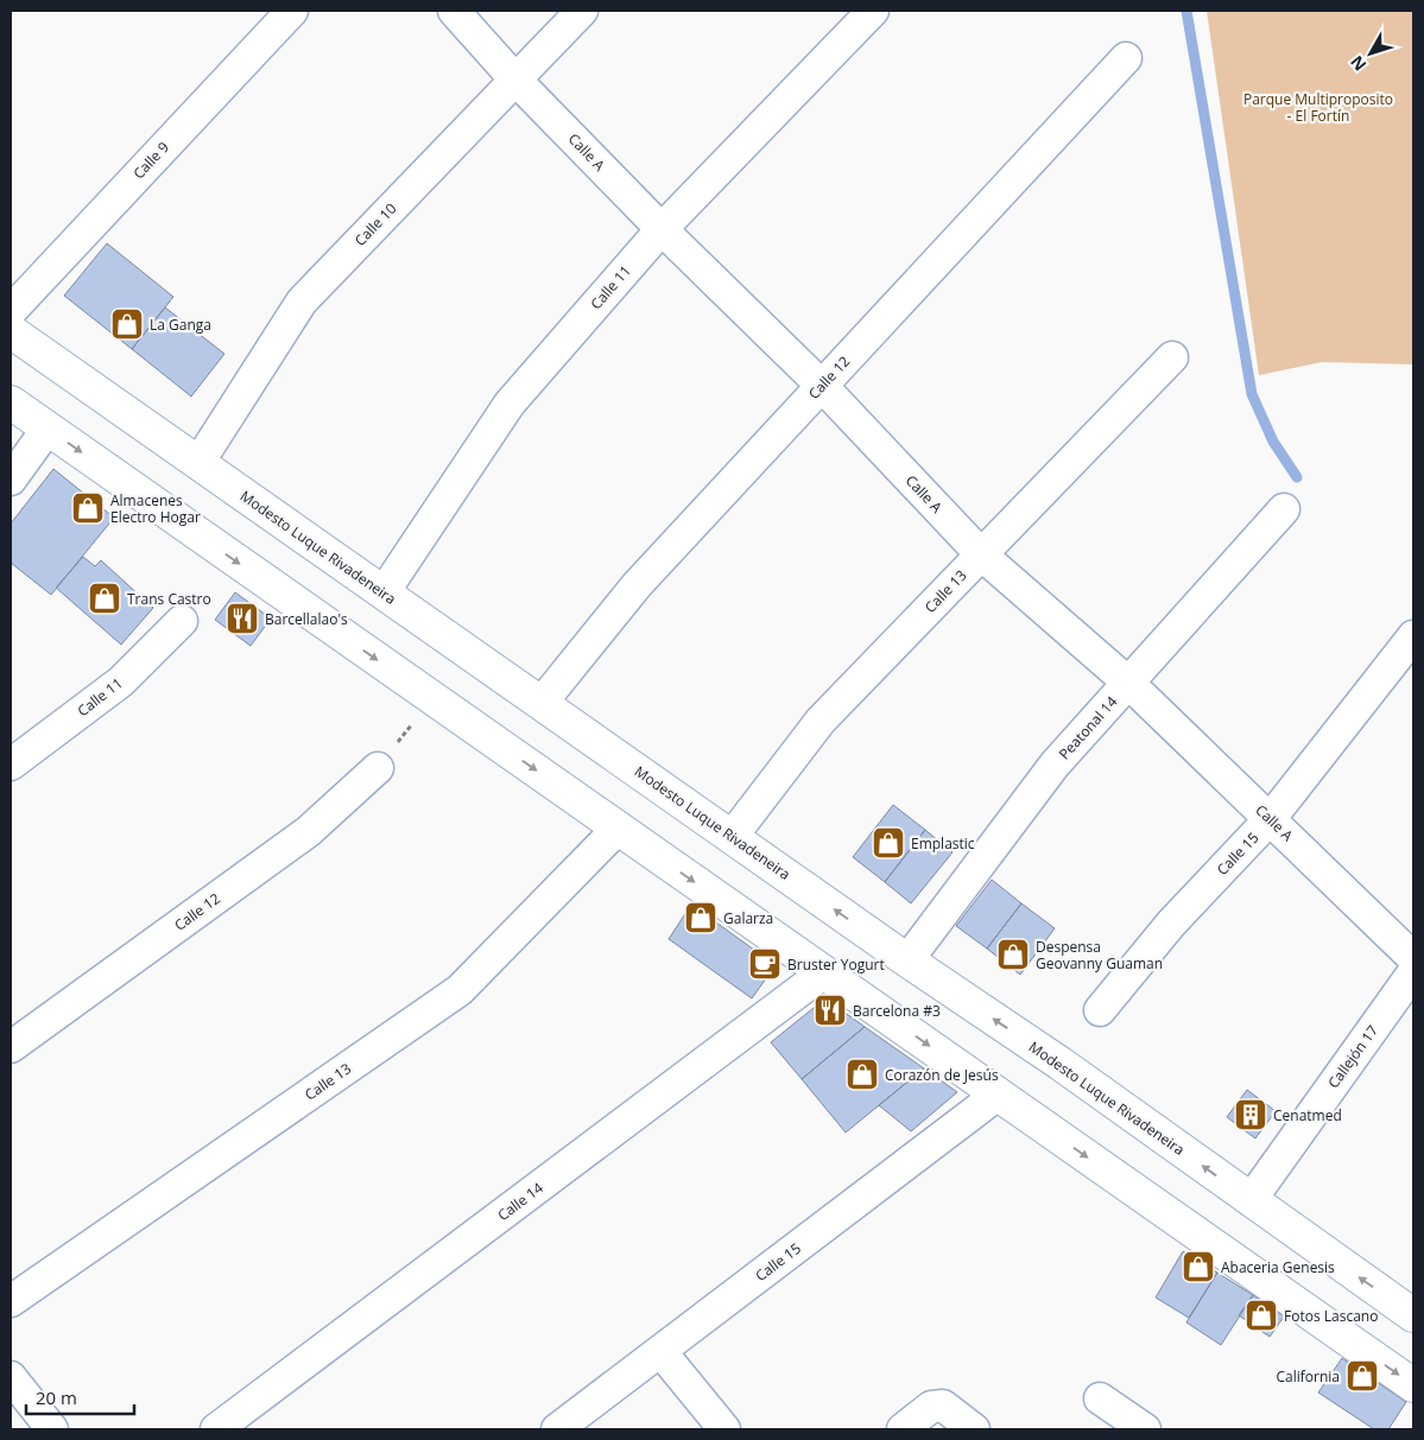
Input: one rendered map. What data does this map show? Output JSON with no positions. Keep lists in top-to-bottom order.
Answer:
{
  "streets": {
    "street": [
      "Calle A",
      "Calle 9",
      "Calle 10",
      "Calle 11",
      "Calle 12",
      "Modesto Luque Rivadeneira",
      "Calle 13",
      "Peatonal 14",
      "Calle 15",
      "Callejón 17",
      "Calle 14"
    ]
  },
  "crossings": [
    ["Calle A", "Calle 10"],
    ["Calle A", "Calle 11"],
    ["Calle A", "Calle 12"],
    ["Calle A", "Calle 13"],
    ["Calle A", "Peatonal 14"],
    ["Calle A", "Calle 15"],
    ["Calle 10", "Modesto Luque Rivadeneira"],
    ["Calle 11", "Modesto Luque Rivadeneira"],
    ["Calle 12", "Modesto Luque Rivadeneira"],
    ["Modesto Luque Rivadeneira", "Calle 13"],
    ["Modesto Luque Rivadeneira", "Peatonal 14"],
    ["Modesto Luque Rivadeneira", "Callejón 17"]
  ],
  "parks": ["Parque Multiproposito - El Fortín"],
  "places": {
    "shop": [
      "La Ganga",
      "Almacenes Electro Hogar",
      "Trans Castro",
      "Emplastic",
      "Galarza",
      "Despensa Geovanny Guaman",
      "Corazón de Jesús",
      "Abaceria Genesis",
      "Fotos Lascano",
      "California"
    ],
    "restaurant": ["Barcellalao's", "Barcelona #3"],
    "cafe": ["Bruster Yogurt"],
    "building": ["Cenatmed"]
  },
  "scale_bar": "20 m",
  "north": "bottom left"
}
